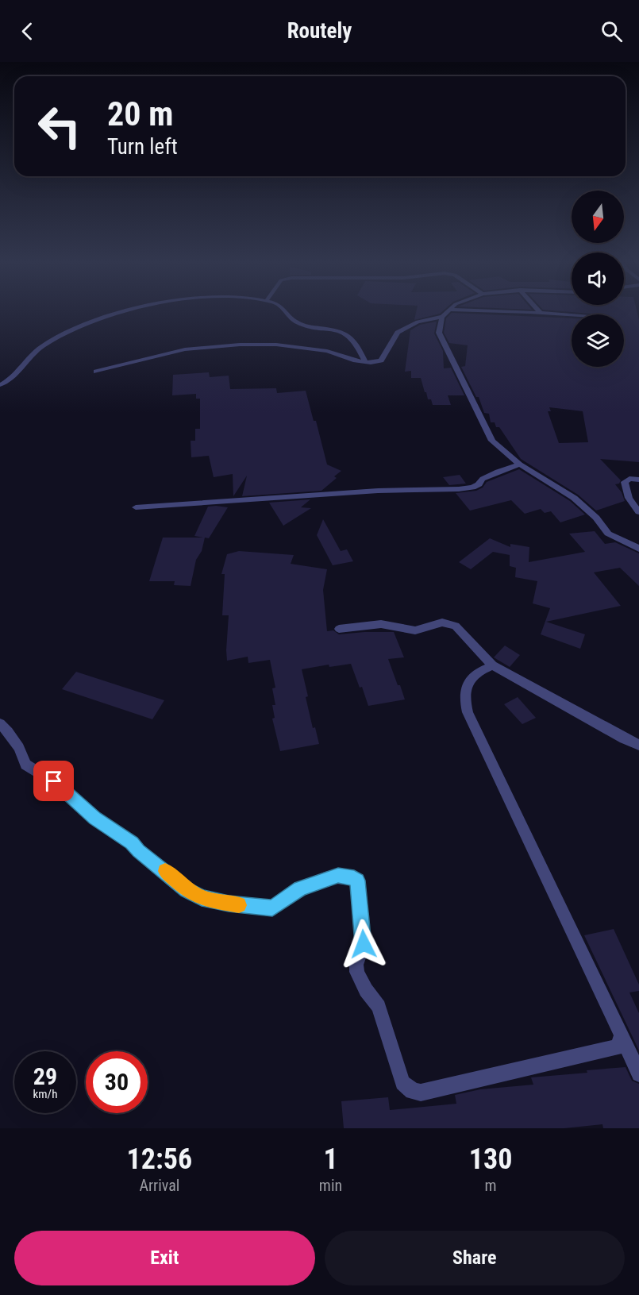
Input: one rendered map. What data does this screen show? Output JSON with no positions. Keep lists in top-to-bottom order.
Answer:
{
  "north": "bottom",
  "page": {
    "header": "Routely",
    "turn": ["20 m", "Turn left"],
    "speed": "29 km/h",
    "limit": "30",
    "eta": [
      "12:56",
      "Arrival",
      "1",
      "min",
      "130",
      "m"
    ],
    "buttons": ["Exit", "Share"]
  }
}
